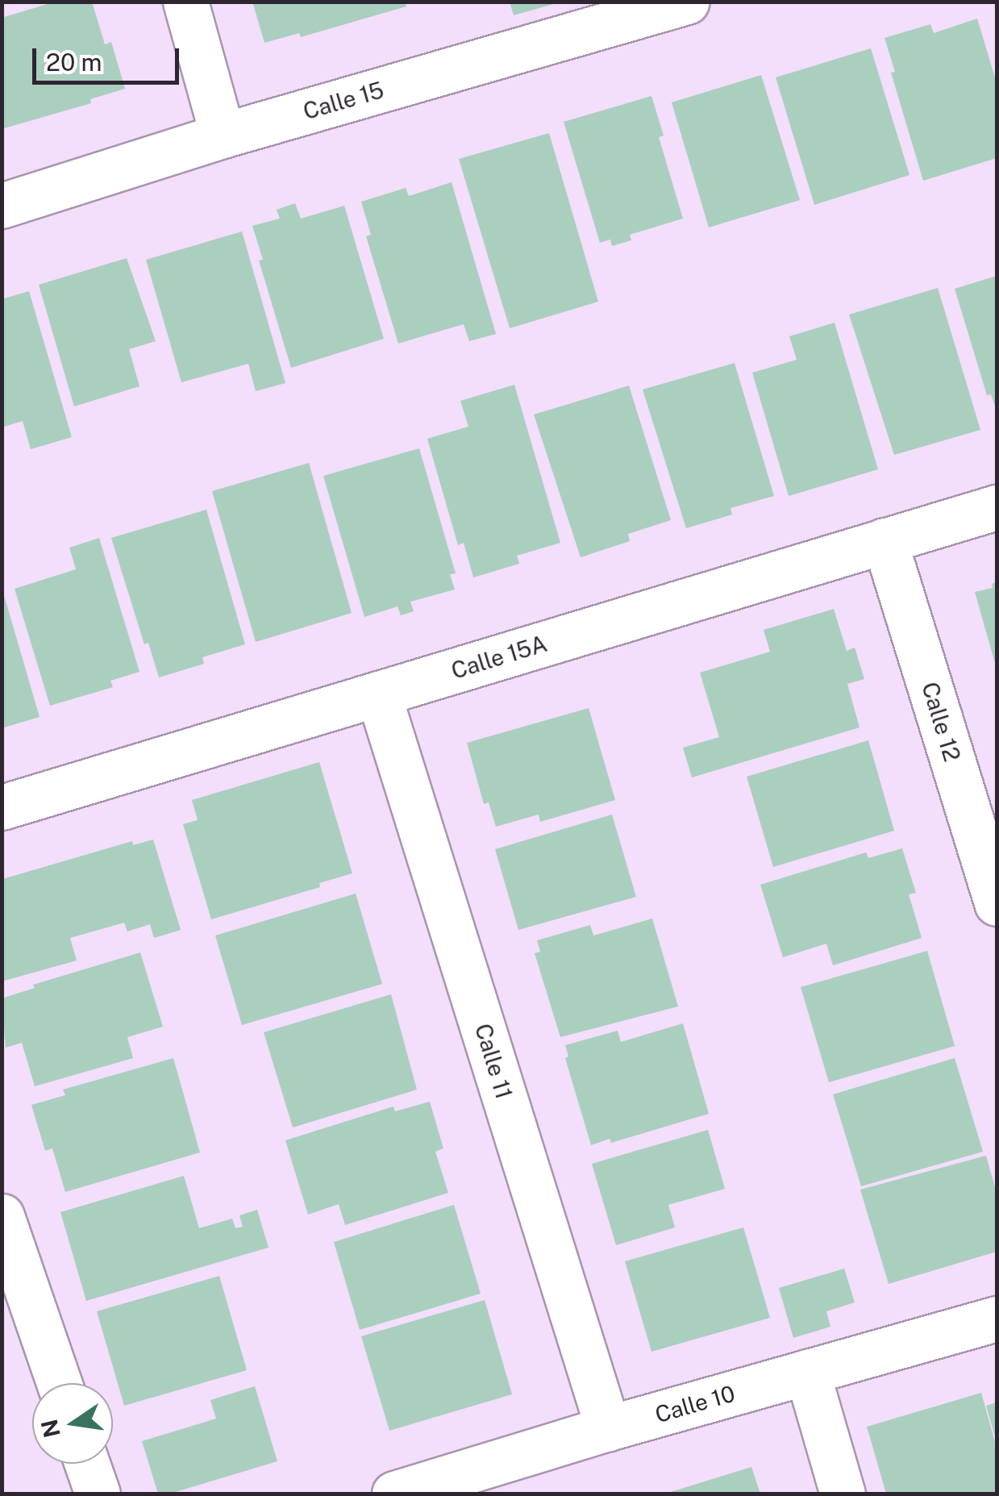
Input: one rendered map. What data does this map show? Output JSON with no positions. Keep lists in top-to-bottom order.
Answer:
{
  "streets": {
    "street": [
      "Calle 15",
      "Calle 15A",
      "Calle 12",
      "Calle 11",
      "Calle 10"
    ]
  },
  "crossings": [
    ["Calle 15A", "Calle 12"],
    ["Calle 15A", "Calle 11"],
    ["Calle 11", "Calle 10"]
  ],
  "scale_bar": "20 m",
  "north": "left"
}
